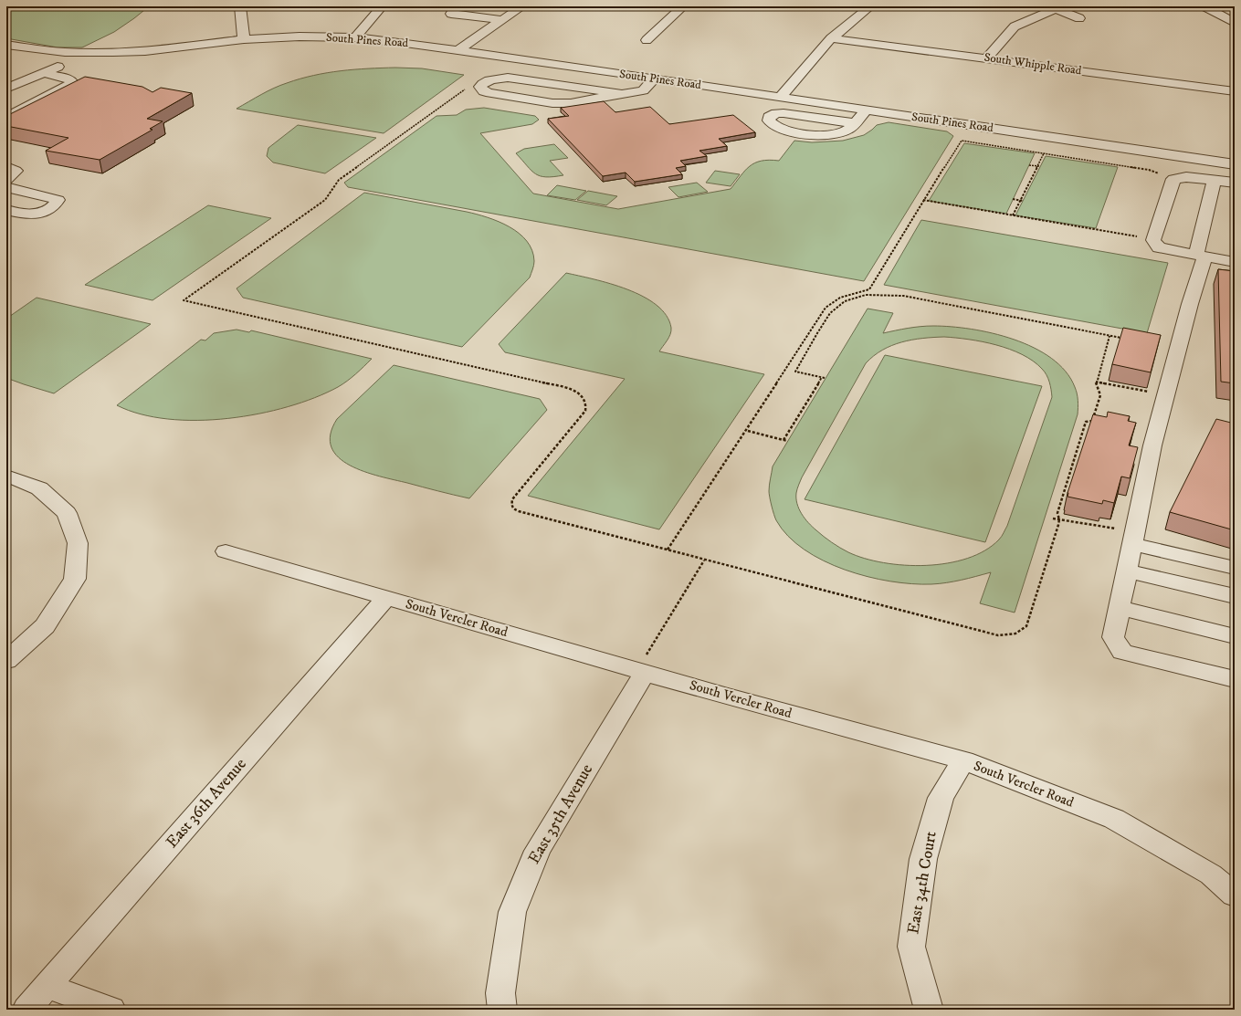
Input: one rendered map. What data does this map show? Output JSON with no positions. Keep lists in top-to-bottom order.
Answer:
{
  "streets": {
    "street": [
      "South Pines Road",
      "South Whipple Road",
      "South Vercler Road",
      "East 36th Avenue",
      "East 35th Avenue",
      "East 34th Court"
    ]
  },
  "crossings": [
    ["South Vercler Road", "East 36th Avenue"],
    ["South Vercler Road", "East 35th Avenue"],
    ["South Vercler Road", "East 34th Court"]
  ]
}
